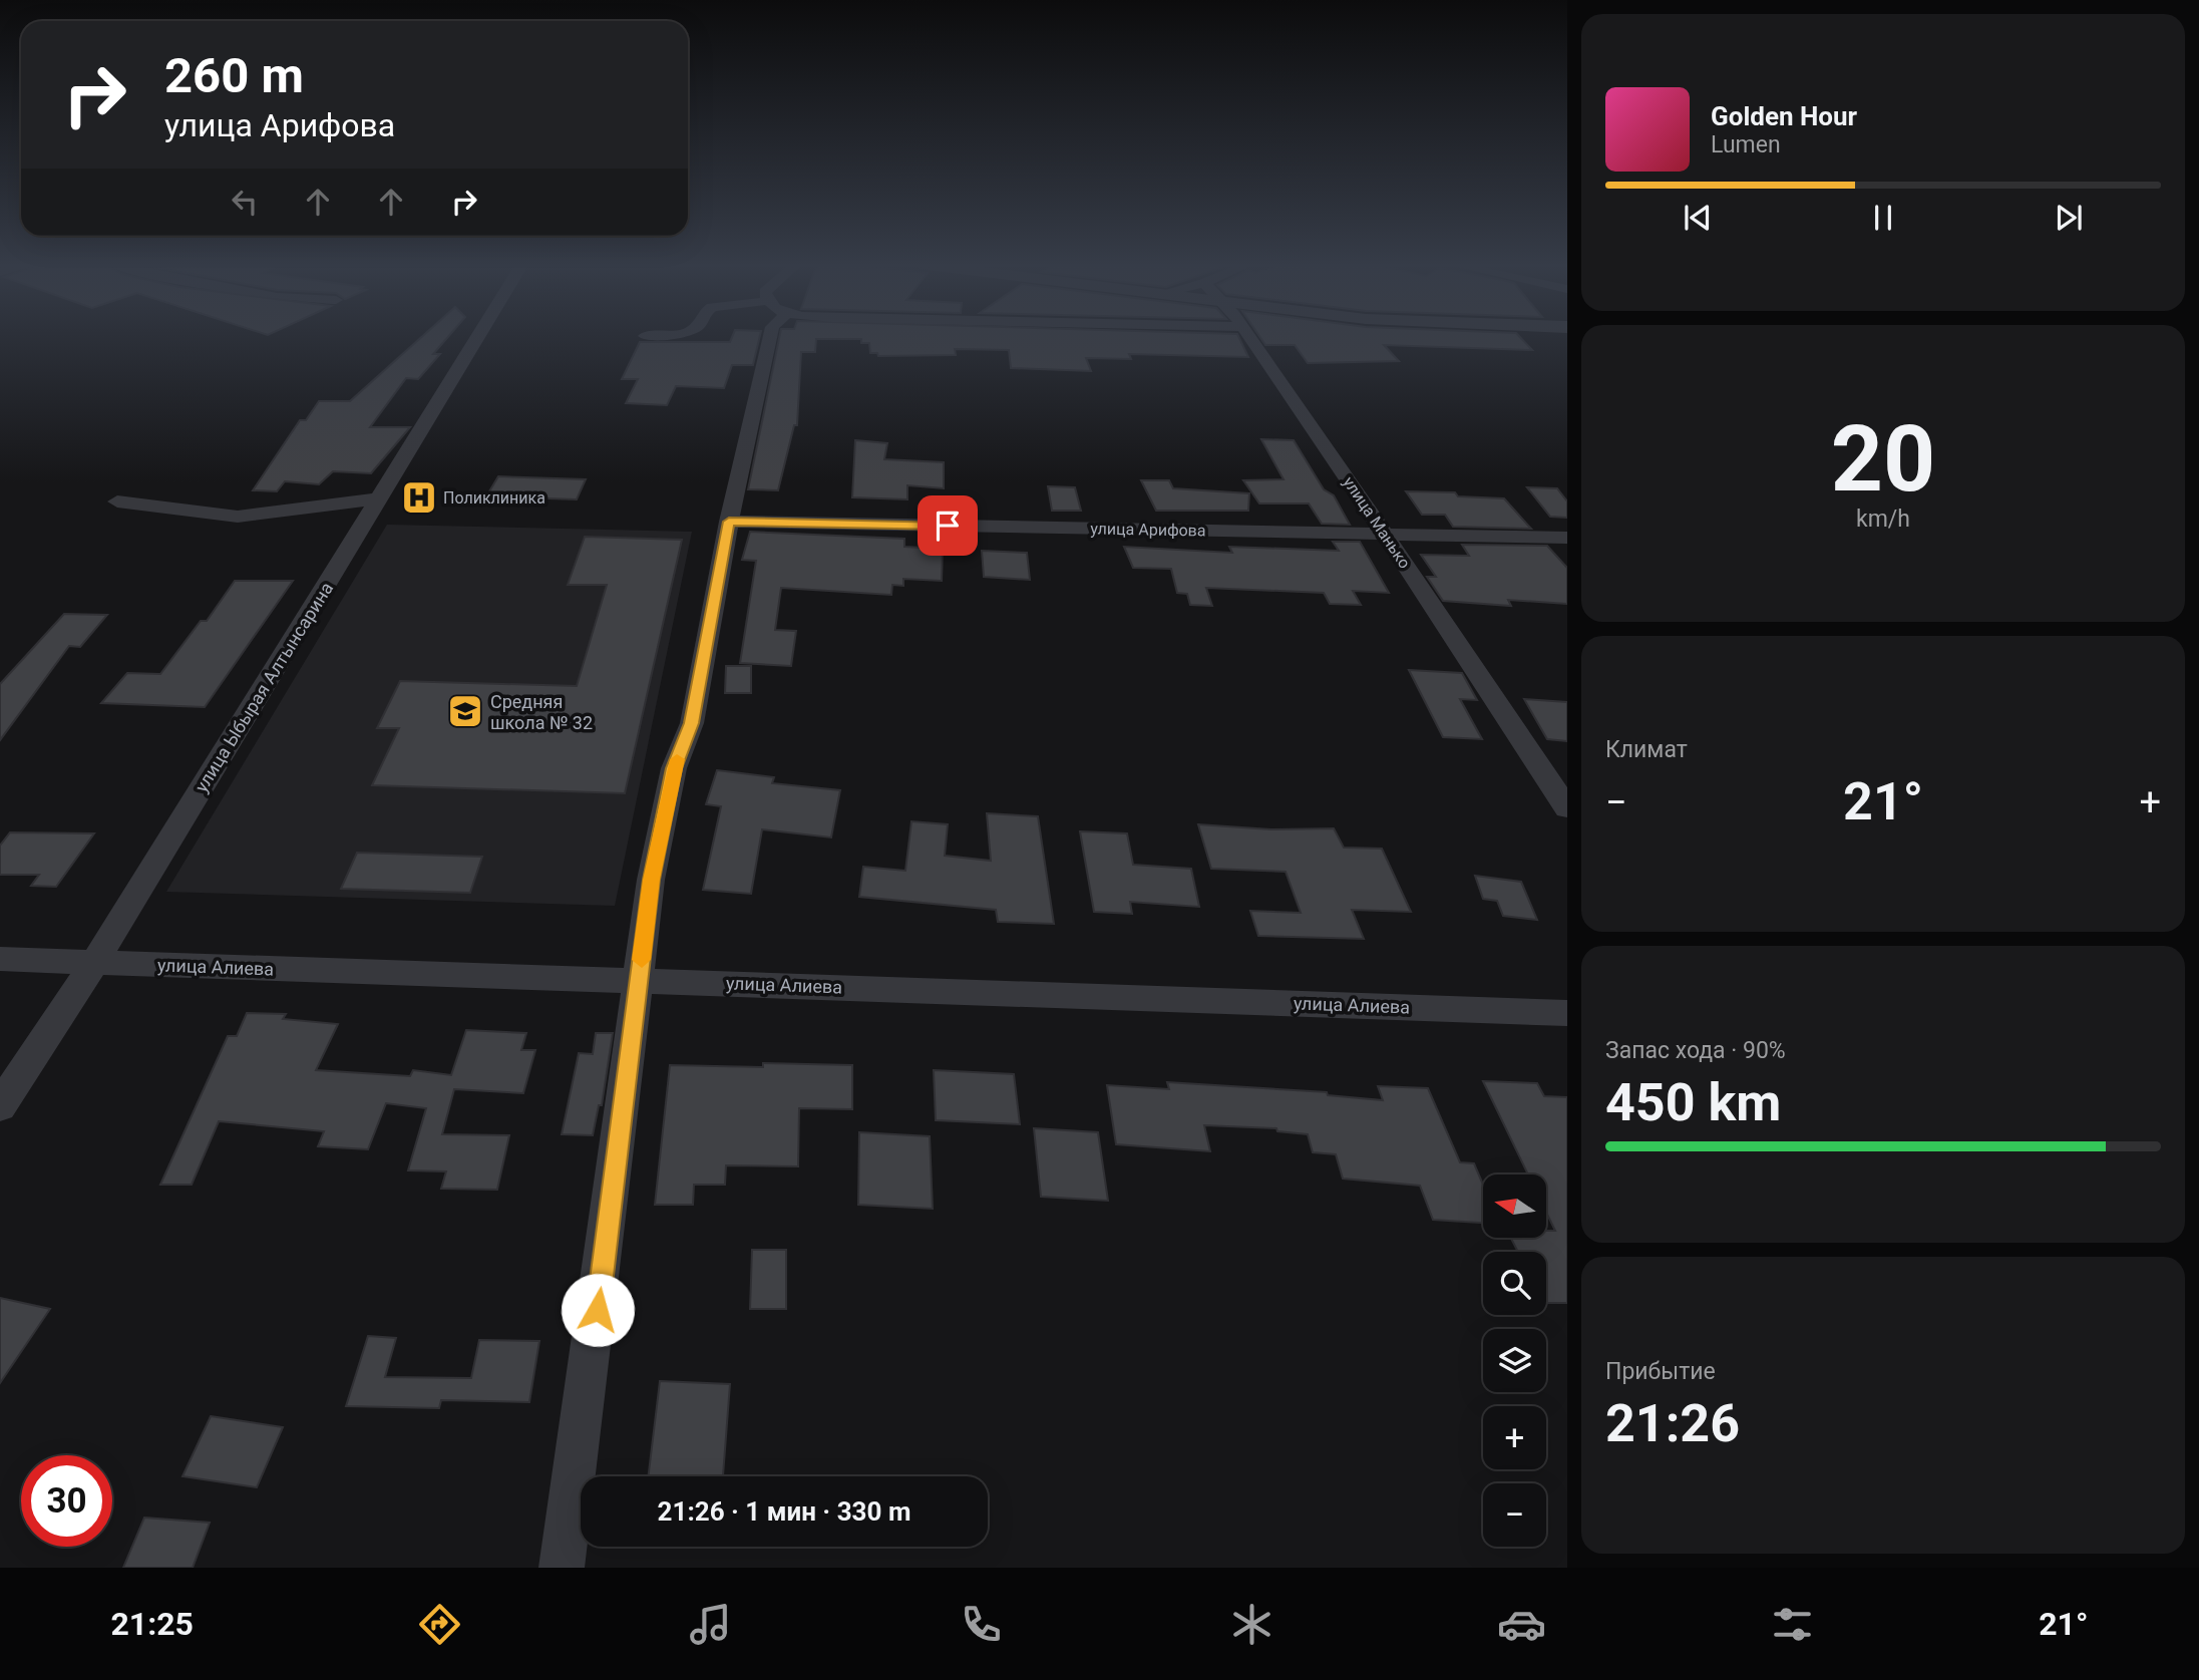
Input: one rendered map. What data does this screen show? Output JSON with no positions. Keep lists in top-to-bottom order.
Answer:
{
  "streets": {
    "street": [
      "улица Манько",
      "улица Арифова",
      "улица Ыбырая Алтынсарина",
      "улица Алиева"
    ]
  },
  "crossings": [
    ["улица Манько", "улица Арифова"],
    ["улица Ыбырая Алтынсарина", "улица Алиева"]
  ],
  "places": {
    "hospital": ["Поликлиника"],
    "school or university": ["Средняя школа № 32"]
  },
  "north": "left",
  "page": {
    "turn": ["260 m", "улица Арифова"],
    "song": ["Golden Hour", "Lumen"],
    "tile": [
      ["20", "km/h"],
      "Климат",
      ["Запас хода · 90%", "450 km"],
      ["Прибытие", "21:26"]
    ],
    "heat": ["−", "21°", "+"],
    "map_buttons": ["+", "−"],
    "limit": "30",
    "trip": "21:26 · 1 мин · 330 m",
    "tabs": ["21:25", "21°"]
  }
}
